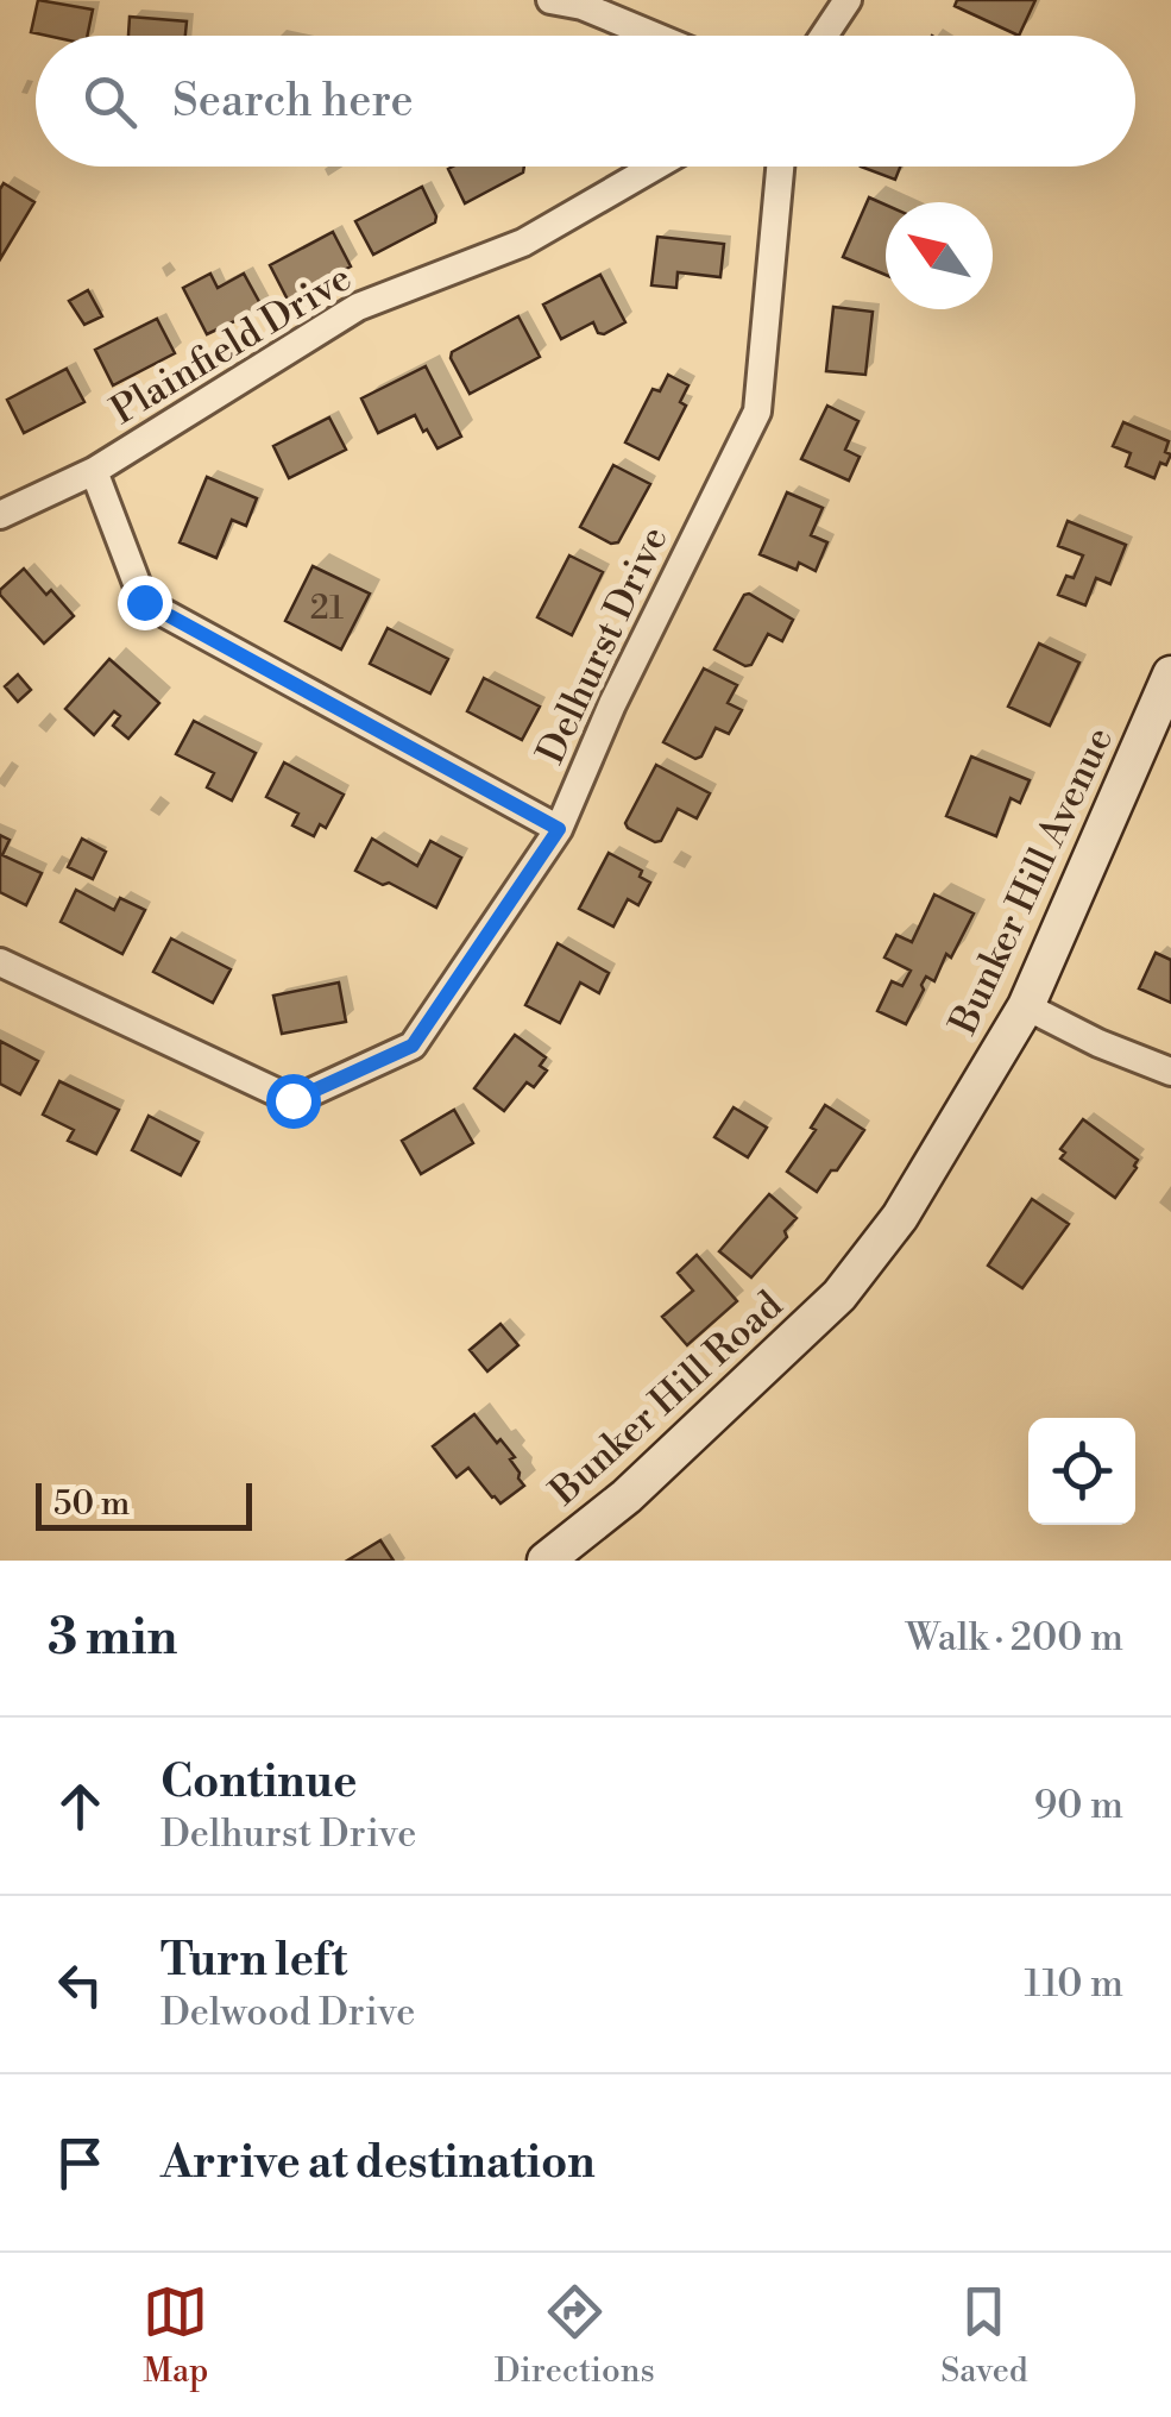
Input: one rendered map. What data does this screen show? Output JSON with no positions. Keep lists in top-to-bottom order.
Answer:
{
  "streets": {
    "main road": ["Bunker Hill Avenue", "Bunker Hill Road"],
    "street": ["Plainfield Drive", "Delhurst Drive"]
  },
  "crossings": [
    ["Bunker Hill Avenue", "Bunker Hill Road"]
  ],
  "house_numbers": ["21"],
  "scale_bar": "50 m",
  "north": "top left",
  "page": {
    "search": "Search here",
    "scale": "50 m",
    "heading": ["3 min", "Walk · 200 m"],
    "list": [
      ["Continue", "Delhurst Drive", "90 m"],
      ["Turn left", "Delwood Drive", "110 m"],
      "Arrive at destination"
    ],
    "nav": ["Map", "Directions", "Saved"]
  }
}
